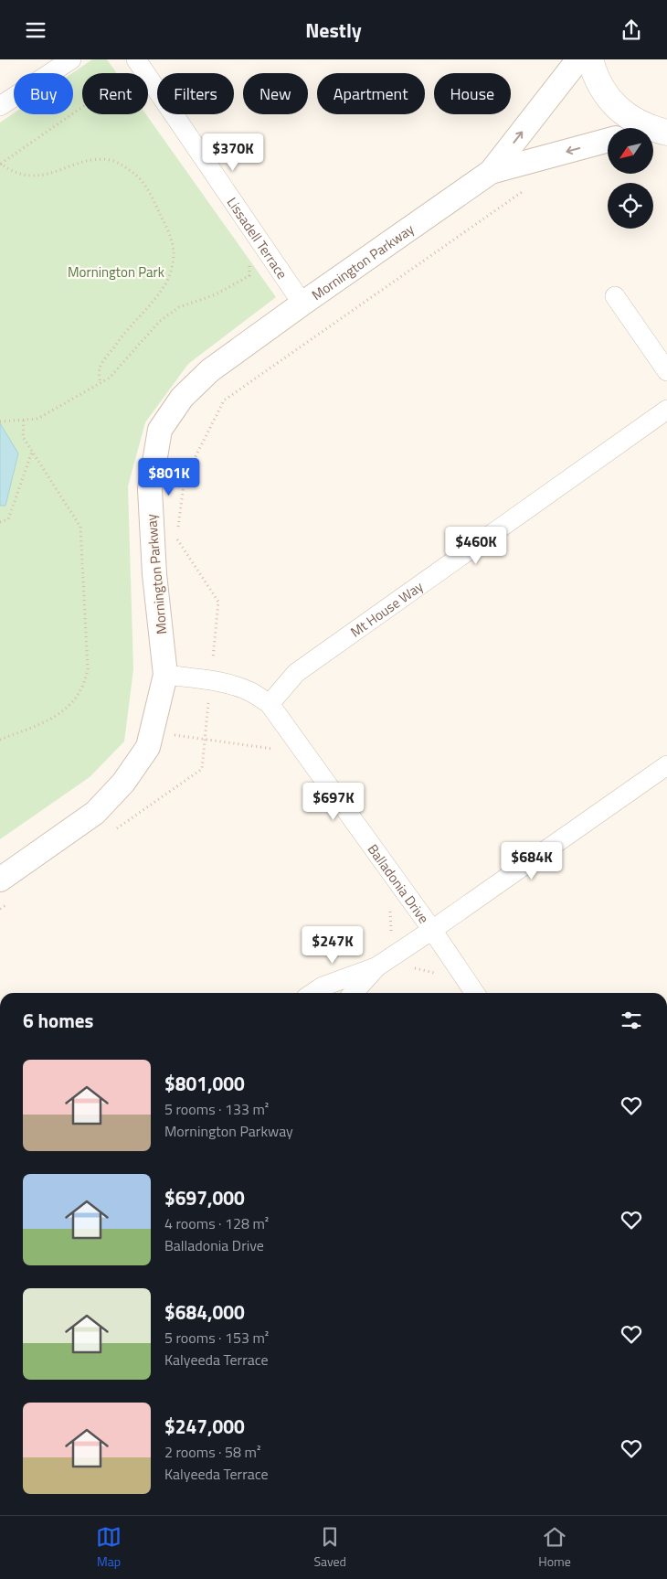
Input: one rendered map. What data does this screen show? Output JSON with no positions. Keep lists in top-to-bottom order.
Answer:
{
  "streets": {
    "street": [
      "Lissadell Terrace",
      "Mornington Parkway",
      "Mt House Way",
      "Balladonia Drive"
    ]
  },
  "crossings": [
    ["Lissadell Terrace", "Mornington Parkway"],
    ["Mornington Parkway", "Balladonia Drive"],
    ["Mt House Way", "Balladonia Drive"]
  ],
  "parks": ["Mornington Park"],
  "north": "bottom left",
  "page": {
    "header": "Nestly",
    "chip": [
      "Buy",
      "Rent",
      "Filters",
      "New",
      "Apartment",
      "House"
    ],
    "price": [
      "$370K",
      "$801K",
      "$460K",
      "$697K",
      "$684K",
      "$247K"
    ],
    "heading": "6 homes",
    "list": [
      {
        "name": "$801,000",
        "note": "5 rooms · 133 m² · Mornington Parkway"
      },
      {
        "name": "$697,000",
        "note": "4 rooms · 128 m² · Balladonia Drive"
      },
      {
        "name": "$684,000",
        "note": "5 rooms · 153 m² · Kalyeeda Terrace"
      },
      {
        "name": "$247,000",
        "note": "2 rooms · 58 m² · Kalyeeda Terrace"
      }
    ],
    "tabs": ["Map", "Saved", "Home"]
  }
}
